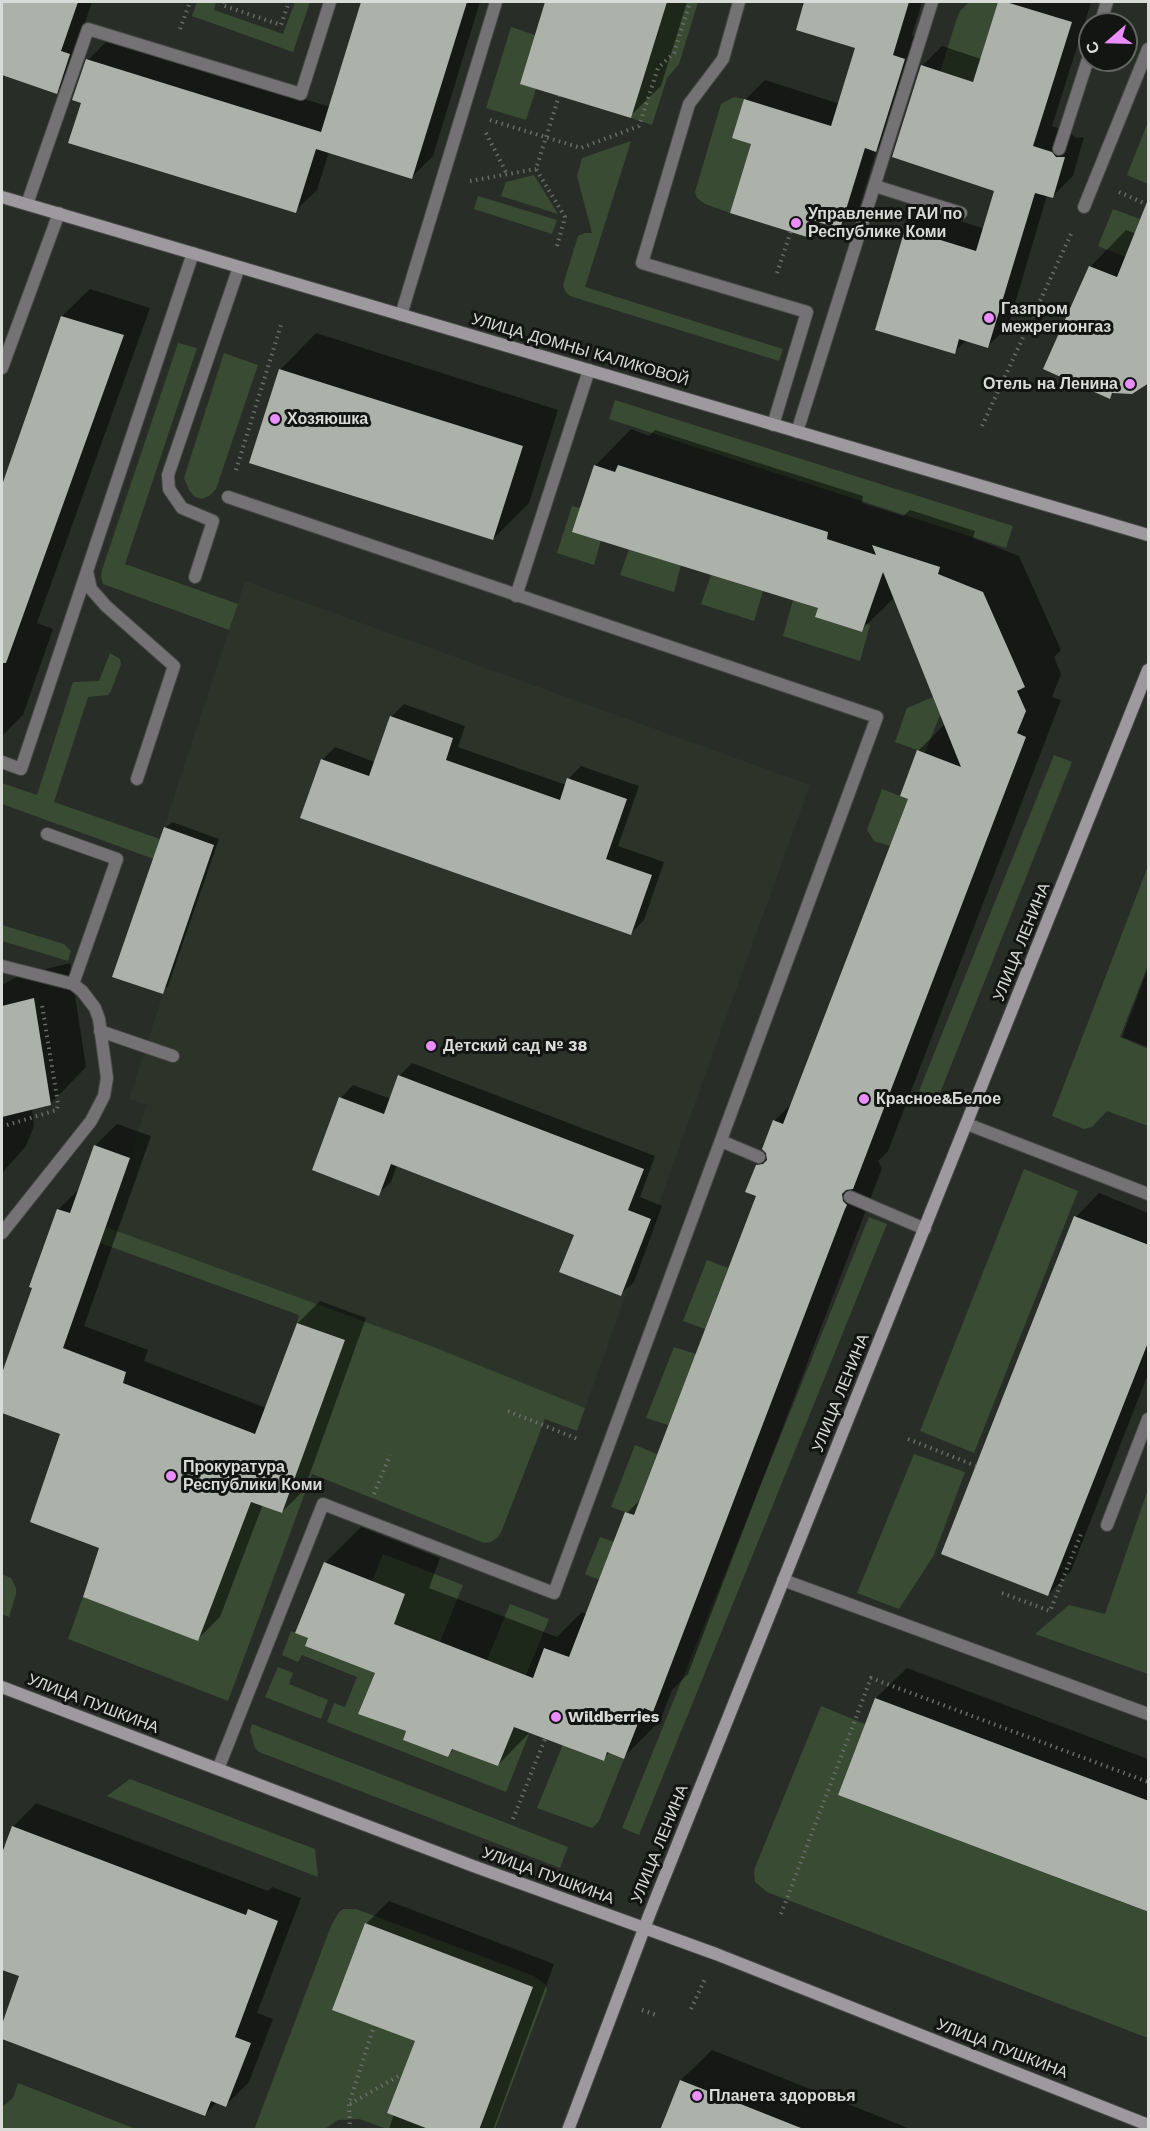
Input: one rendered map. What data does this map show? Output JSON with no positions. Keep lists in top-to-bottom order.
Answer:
{
  "streets": {
    "street": ["УЛИЦА ДОМНЫ КАЛИКОВОЙ", "УЛИЦА ЛЕНИНА", "УЛИЦА ПУШКИНА"]
  },
  "crossings": [
    ["УЛИЦА ЛЕНИНА", "УЛИЦА ПУШКИНА"]
  ],
  "places": [
    "Управление ГАИ по Республике Коми",
    "Газпром межрегионгаз",
    "Отель на Ленина",
    "Хозяюшка",
    "Детский сад № 38",
    "Красное&Белое",
    "Прокуратура Республики Коми",
    "Wildberries",
    "Планета здоровья"
  ],
  "north": "left"
}
